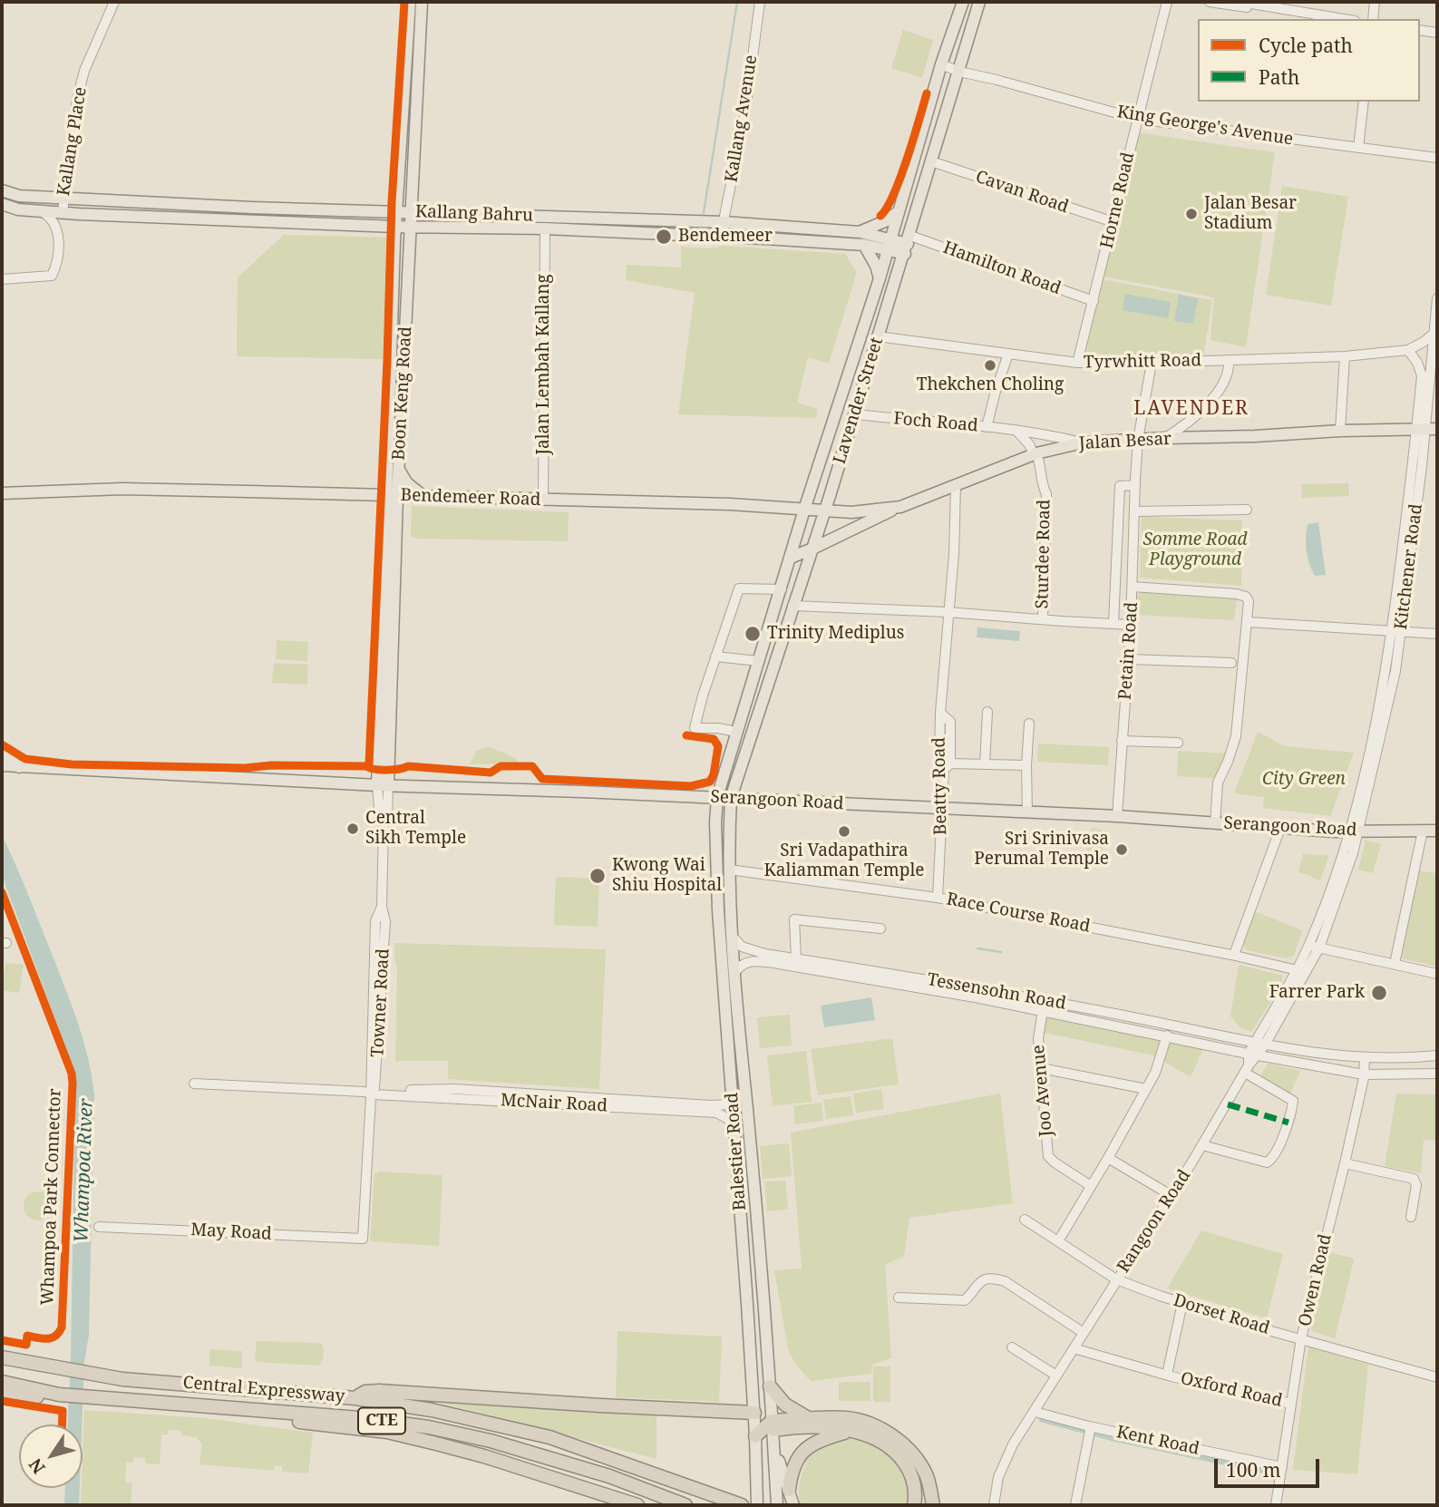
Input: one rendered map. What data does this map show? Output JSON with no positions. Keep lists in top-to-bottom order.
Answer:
{
  "streets": {
    "highway": ["Central Expressway", "CTE"],
    "main road": [
      "Kallang Bahru",
      "Boon Keng Road",
      "Lavender Street",
      "Jalan Besar",
      "Bendemeer Road",
      "Serangoon Road",
      "Balestier Road"
    ],
    "street": [
      "Kallang Avenue",
      "King George's Avenue",
      "Kallang Place",
      "Cavan Road",
      "Horne Road",
      "Hamilton Road",
      "Tyrwhitt Road",
      "Jalan Lembah Kallang",
      "Foch Road",
      "Sturdee Road",
      "Kitchener Road",
      "Petain Road",
      "Beatty Road",
      "Race Course Road",
      "Tessensohn Road",
      "Towner Road",
      "Joo Avenue",
      "McNair Road",
      "Rangoon Road",
      "May Road",
      "Owen Road",
      "Dorset Road",
      "Oxford Road",
      "Kent Road"
    ],
    "cycle path": ["Whampoa Park Connector"]
  },
  "crossings": [
    ["Kallang Avenue", "Kallang Bahru"],
    ["King George's Avenue", "Horne Road"],
    ["King George's Avenue", "Lavender Street"],
    ["Kallang Place", "Kallang Bahru"],
    ["Cavan Road", "Horne Road"],
    ["Cavan Road", "Lavender Street"],
    ["Horne Road", "Hamilton Road"],
    ["Horne Road", "Tyrwhitt Road"],
    ["Kallang Bahru", "Hamilton Road"],
    ["Kallang Bahru", "Jalan Lembah Kallang"],
    ["Kallang Bahru", "Boon Keng Road"],
    ["Kallang Bahru", "Lavender Street"],
    ["Hamilton Road", "Lavender Street"],
    ["Tyrwhitt Road", "Lavender Street"],
    ["Tyrwhitt Road", "Kitchener Road"],
    ["Tyrwhitt Road", "Petain Road"],
    ["Jalan Lembah Kallang", "Bendemeer Road"],
    ["Boon Keng Road", "Bendemeer Road"],
    ["Boon Keng Road", "Serangoon Road"],
    ["Boon Keng Road", "Towner Road"],
    ["Lavender Street", "Foch Road"],
    ["Lavender Street", "Jalan Besar"],
    ["Lavender Street", "Bendemeer Road"],
    ["Lavender Street", "Serangoon Road"],
    ["Lavender Street", "Balestier Road"],
    ["Foch Road", "Jalan Besar"],
    ["Jalan Besar", "Bendemeer Road"],
    ["Jalan Besar", "Sturdee Road"],
    ["Jalan Besar", "Kitchener Road"],
    ["Jalan Besar", "Petain Road"],
    ["Jalan Besar", "Beatty Road"],
    ["Sturdee Road", "Petain Road"],
    ["Sturdee Road", "Beatty Road"],
    ["Kitchener Road", "Serangoon Road"],
    ["Petain Road", "Serangoon Road"],
    ["Beatty Road", "Serangoon Road"],
    ["Beatty Road", "Race Course Road"],
    ["Serangoon Road", "Towner Road"],
    ["Serangoon Road", "Balestier Road"],
    ["Race Course Road", "Balestier Road"],
    ["Tessensohn Road", "Joo Avenue"],
    ["Tessensohn Road", "Balestier Road"],
    ["Towner Road", "McNair Road"],
    ["Towner Road", "May Road"],
    ["McNair Road", "Balestier Road"],
    ["Rangoon Road", "Dorset Road"],
    ["Rangoon Road", "Oxford Road"],
    ["Rangoon Road", "Kent Road"],
    ["Owen Road", "Dorset Road"],
    ["Owen Road", "Oxford Road"],
    ["Owen Road", "Kent Road"],
    ["Dorset Road", "Oxford Road"]
  ],
  "districts": ["LAVENDER"],
  "water": ["Whampoa River"],
  "parks": ["Somme Road Playground", "City Green"],
  "places": [
    "Jalan Besar Stadium",
    "Bendemeer",
    "Thekchen Choling",
    "Trinity Mediplus",
    "Central Sikh Temple",
    "Sri Vadapathira Kaliamman Temple",
    "Sri Srinivasa Perumal Temple",
    "Kwong Wai Shiu Hospital",
    "Farrer Park"
  ],
  "legend": ["Cycle path", "Path"],
  "scale_bar": "100 m",
  "north": "bottom left"
}
